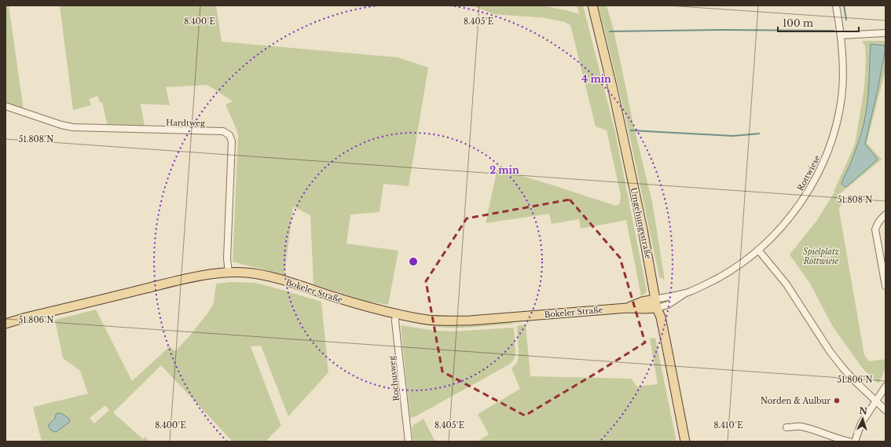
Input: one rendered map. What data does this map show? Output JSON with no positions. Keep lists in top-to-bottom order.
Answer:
{
  "streets": {
    "main road": ["Umgehungsstraße", "Bokeler Straße"],
    "street": ["Hardtweg", "Rottwiese", "Rochusweg"]
  },
  "crossings": [
    ["Hardtweg", "Bokeler Straße"],
    ["Rottwiese", "Umgehungsstraße"],
    ["Rottwiese", "Bokeler Straße"],
    ["Umgehungsstraße", "Bokeler Straße"],
    ["Bokeler Straße", "Rochusweg"]
  ],
  "parks": ["Spielplatz Rottwiese"],
  "places": ["Norden & Aulbur"],
  "scale_bar": "100 m",
  "north": "top",
  "coordinates": [
    "8.400°E",
    "8.405°E",
    "51.808°N",
    "51.806°N",
    "8.410°E"
  ],
  "rings": ["4 min", "2 min"]
}
